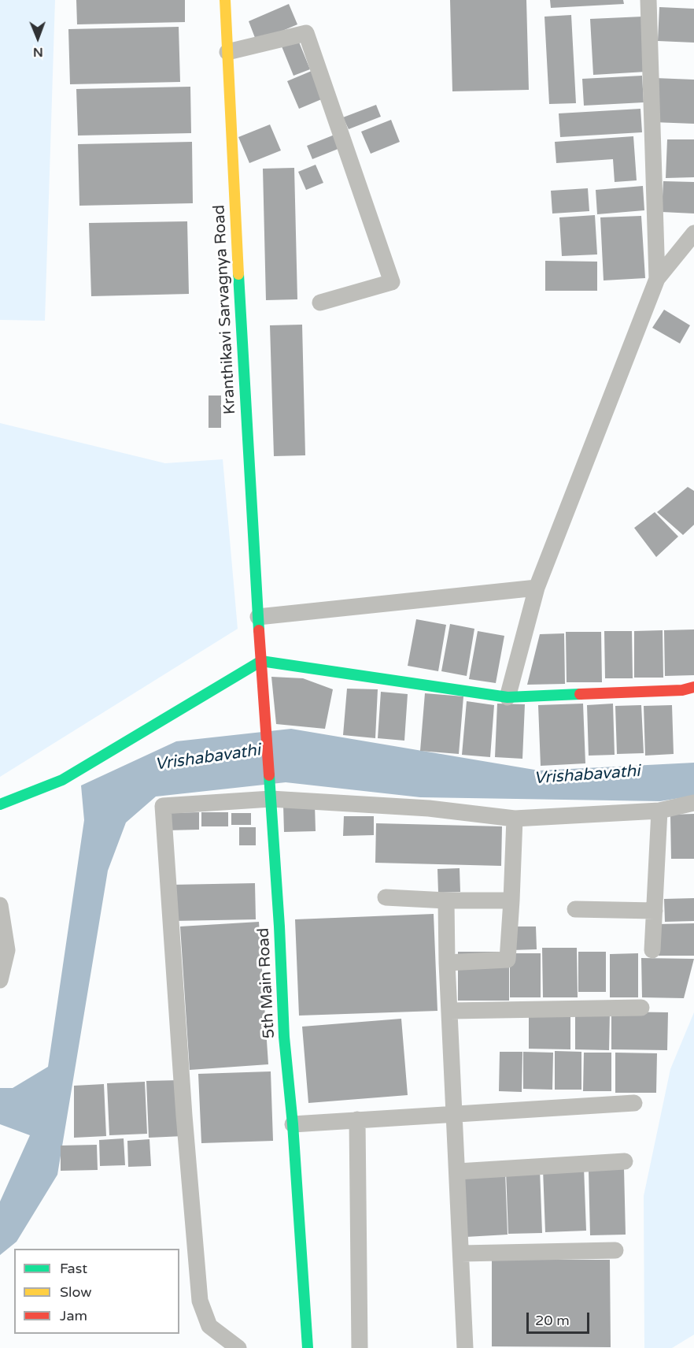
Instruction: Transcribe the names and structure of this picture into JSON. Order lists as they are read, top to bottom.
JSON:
{
  "streets": {
    "street": ["Kranthikavi Sarvagnya Road", "5th Main Road"]
  },
  "crossings": [
    ["Kranthikavi Sarvagnya Road", "5th Main Road"]
  ],
  "water": ["Vrishabavathi"],
  "legend": ["Fast", "Slow", "Jam"],
  "scale_bar": "20 m",
  "north": "bottom"
}
